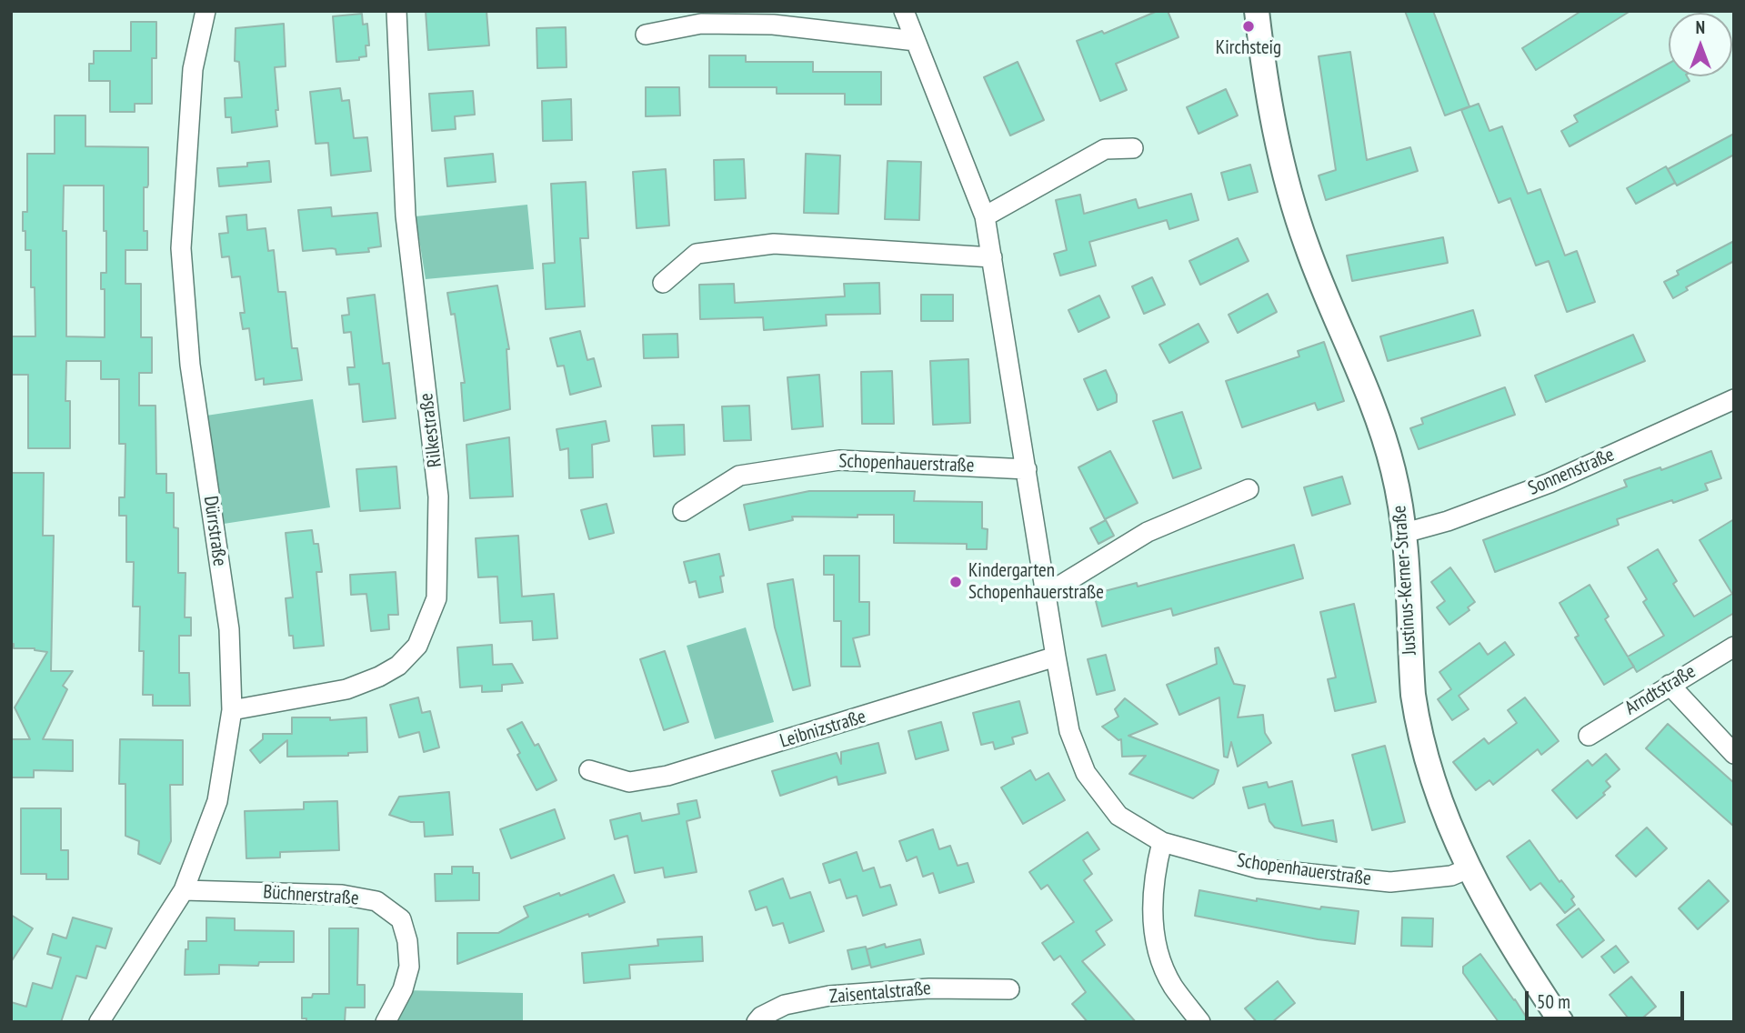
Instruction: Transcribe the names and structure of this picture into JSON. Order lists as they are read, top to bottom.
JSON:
{
  "streets": {
    "street": [
      "Rilkestraße",
      "Schopenhauerstraße",
      "Sonnenstraße",
      "Dürrstraße",
      "Justinus-Kerner-Straße",
      "Arndtstraße",
      "Leibnizstraße",
      "Büchnerstraße",
      "Zaisentalstraße"
    ]
  },
  "crossings": [
    ["Rilkestraße", "Dürrstraße"],
    ["Schopenhauerstraße", "Justinus-Kerner-Straße"],
    ["Schopenhauerstraße", "Leibnizstraße"],
    ["Sonnenstraße", "Justinus-Kerner-Straße"],
    ["Dürrstraße", "Büchnerstraße"]
  ],
  "places": ["Kirchsteig", "Kindergarten Schopenhauerstraße"],
  "scale_bar": "50 m",
  "north": "top"
}
